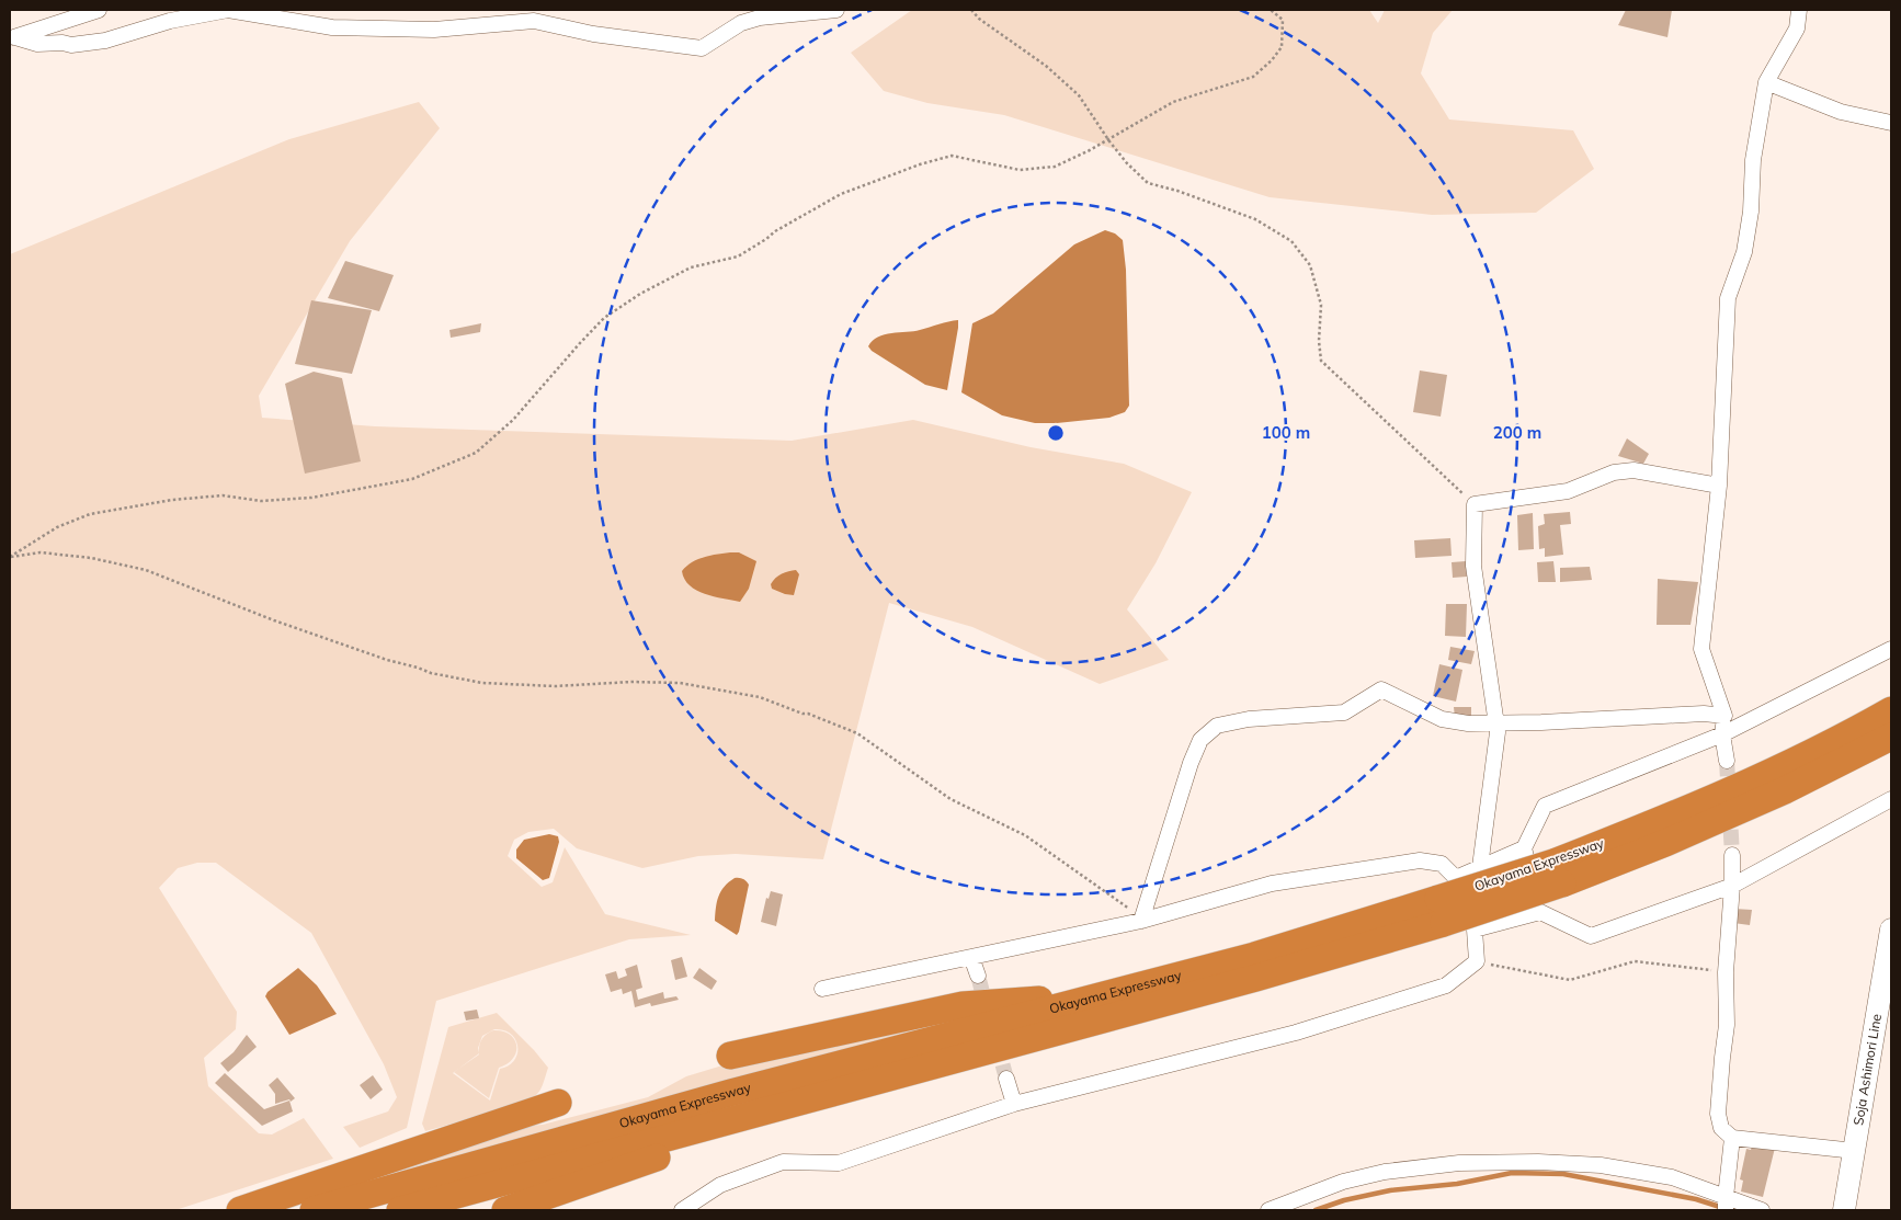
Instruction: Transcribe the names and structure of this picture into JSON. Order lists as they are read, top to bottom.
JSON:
{
  "streets": {
    "highway": ["Okayama Expressway"],
    "main road": ["Soja Ashimori Line"]
  },
  "rings": ["100 m", "200 m"]
}
